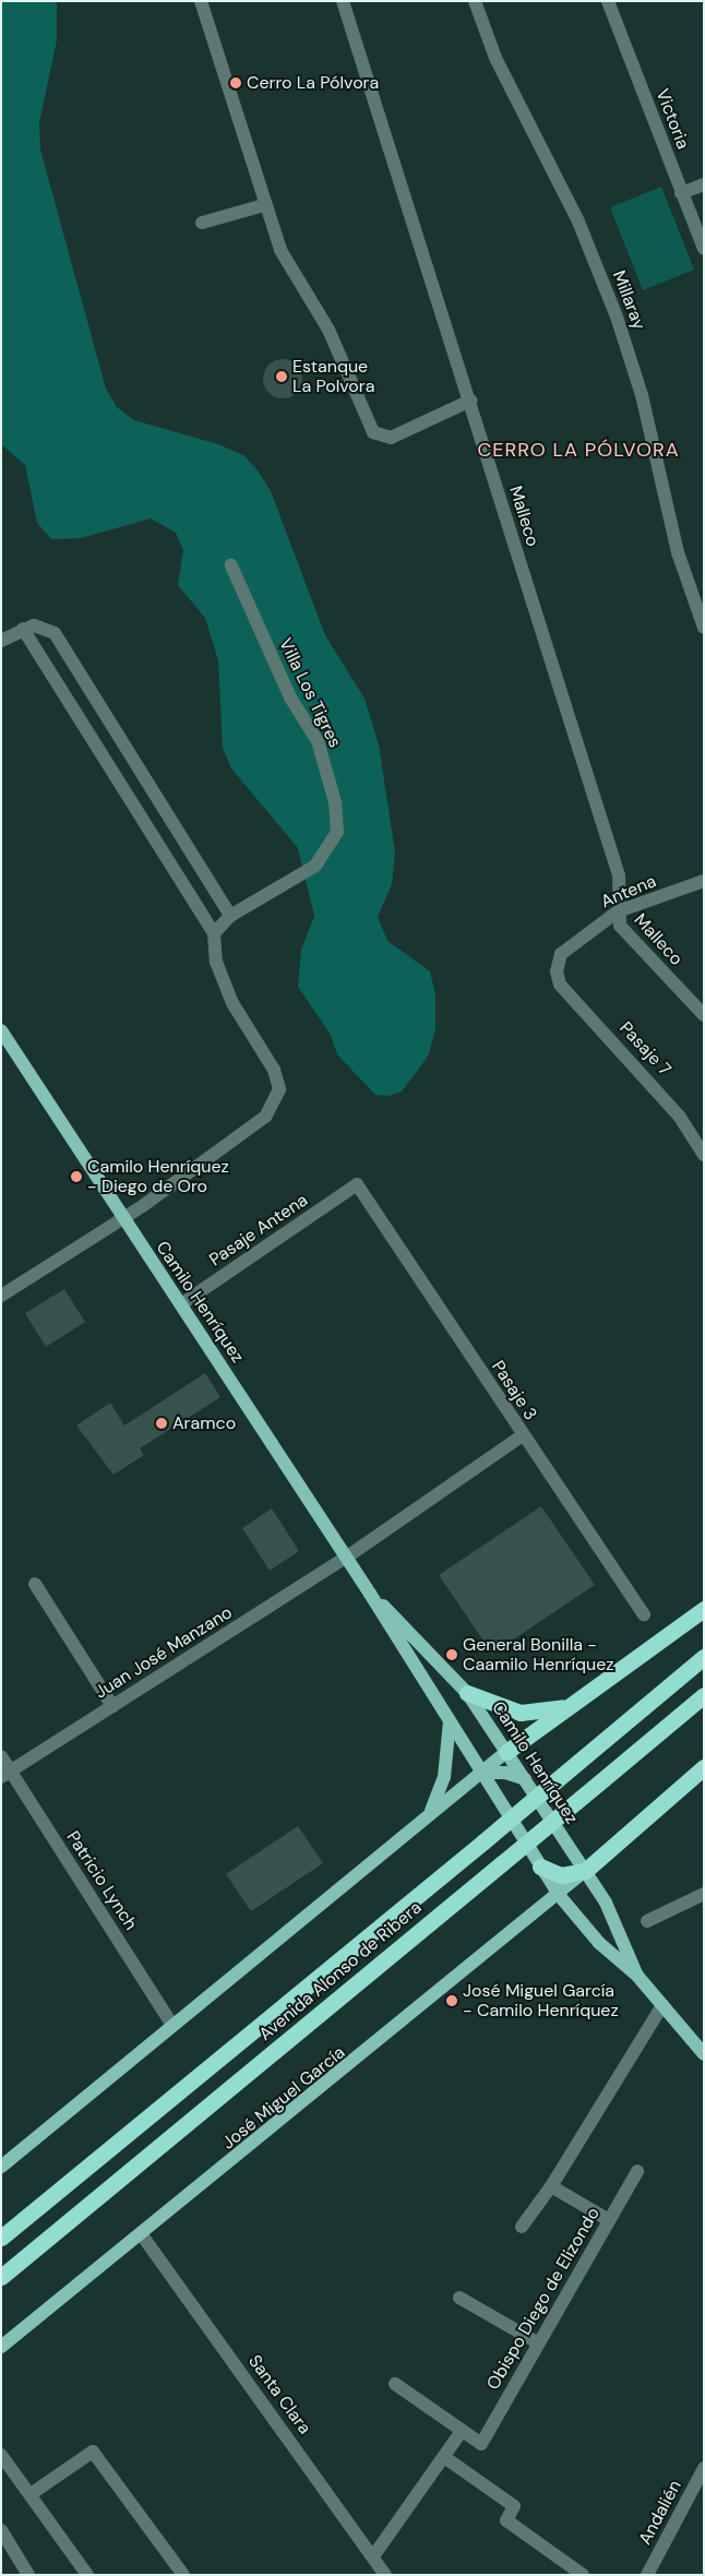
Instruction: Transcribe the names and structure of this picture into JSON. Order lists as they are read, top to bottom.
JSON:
{
  "streets": {
    "highway": ["Avenida Alonso de Ribera"],
    "main road": ["Camilo Henríquez", "José Miguel García"],
    "street": [
      "Victoria",
      "Millaray",
      "Malleco",
      "Villa Los Tigres",
      "Antena",
      "Pasaje 7",
      "Pasaje Antena",
      "Pasaje 3",
      "Juan José Manzano",
      "Patricio Lynch",
      "Obispo Diego de Elizondo",
      "Santa Clara",
      "Andalién"
    ]
  },
  "crossings": [
    ["Malleco", "Antena"],
    ["Antena", "Pasaje 7"],
    ["Pasaje Antena", "Camilo Henríquez"],
    ["Pasaje Antena", "Pasaje 3"],
    ["Camilo Henríquez", "Juan José Manzano"],
    ["Camilo Henríquez", "José Miguel García"],
    ["Pasaje 3", "Juan José Manzano"],
    ["Juan José Manzano", "Patricio Lynch"],
    ["José Miguel García", "Santa Clara"]
  ],
  "districts": ["CERRO LA PÓLVORA"],
  "places": [
    "Cerro La Pólvora",
    "Estanque La Polvora",
    "Camilo Henríquez - Diego de Oro",
    "Aramco",
    "General Bonilla - Caamilo Henríquez",
    "José Miguel García - Camilo Henríquez"
  ]
}
